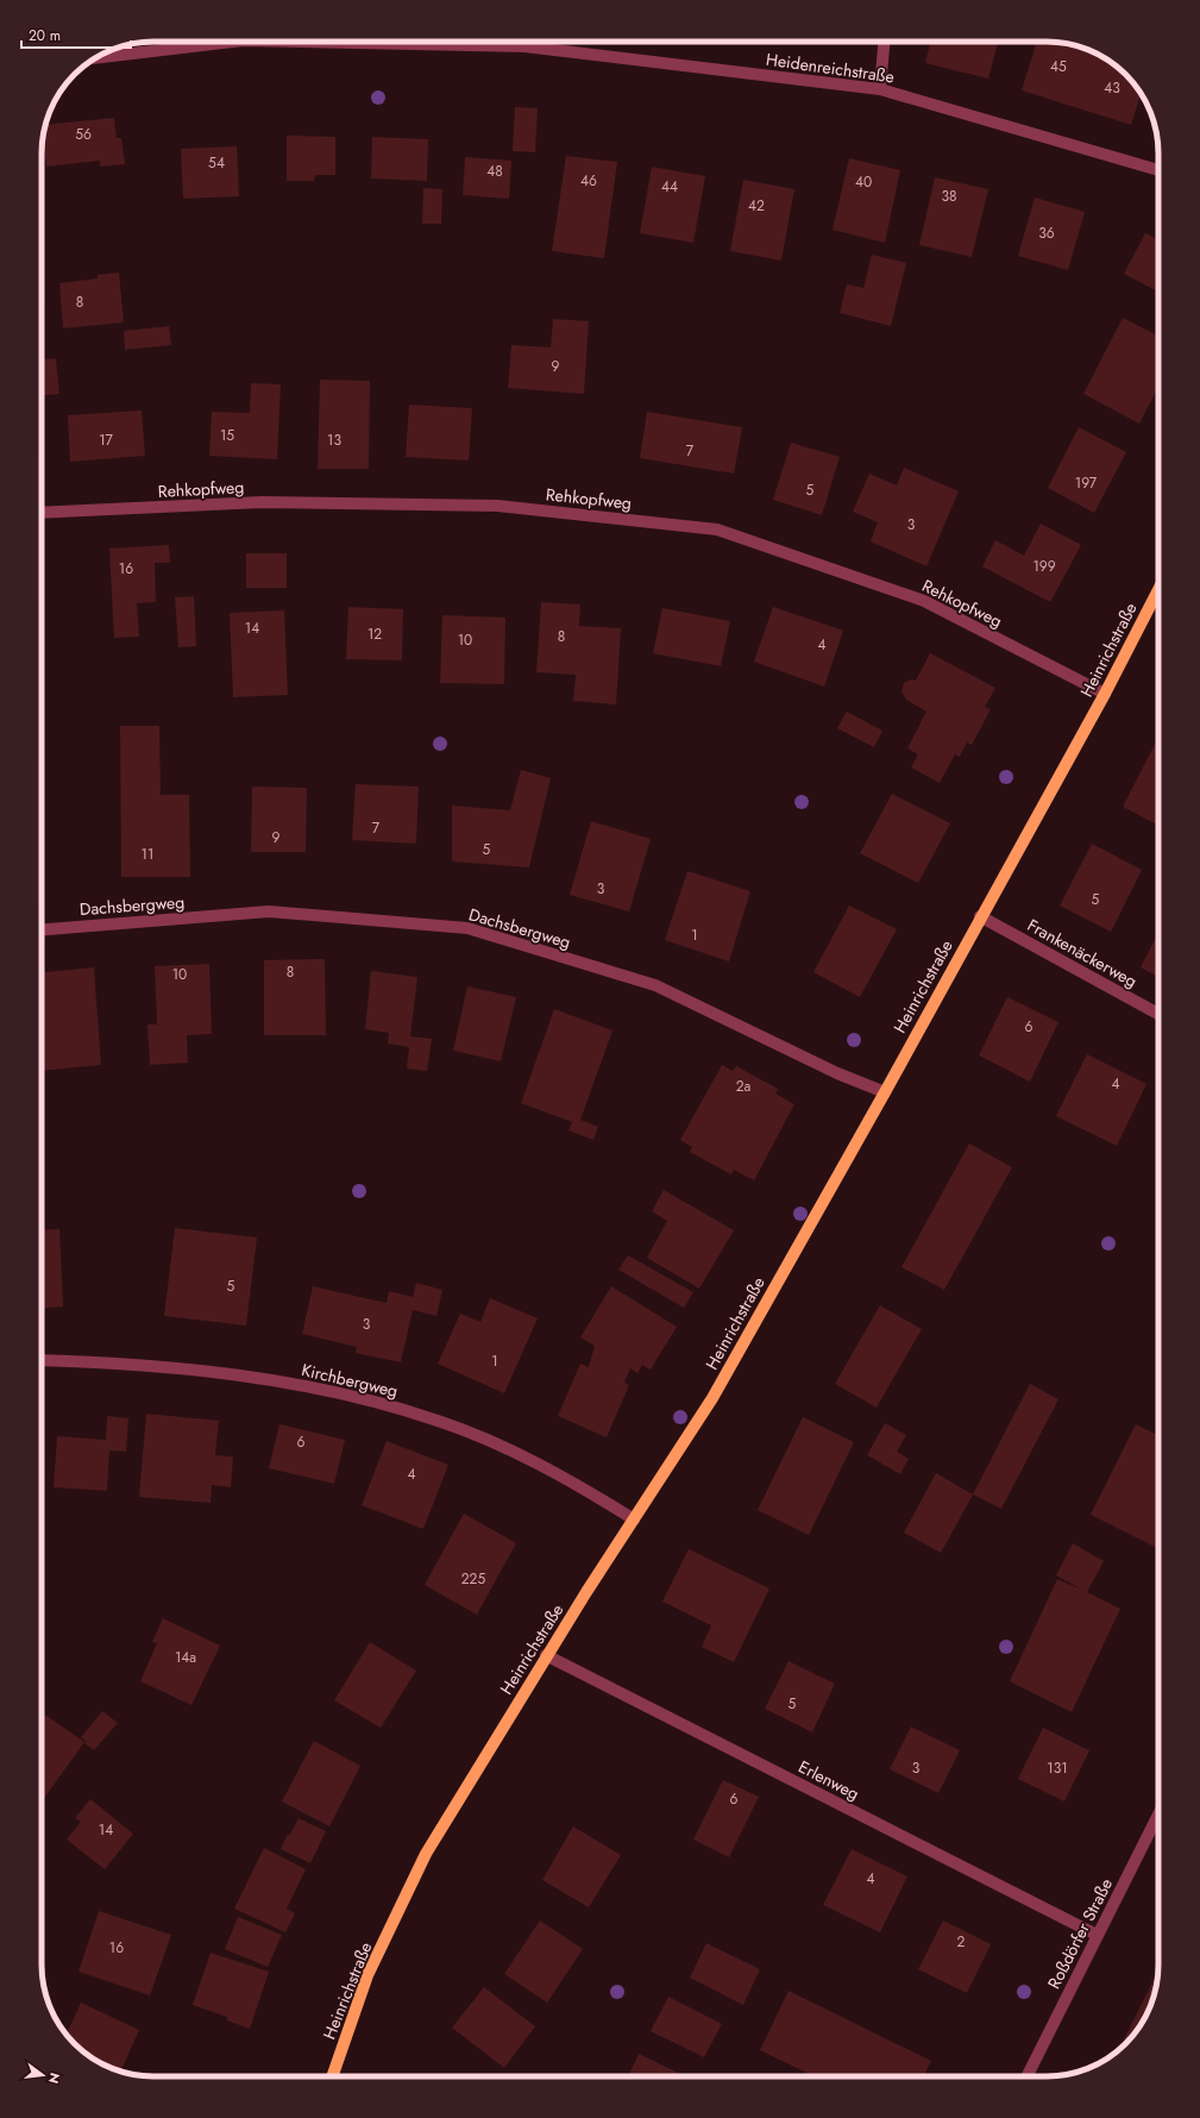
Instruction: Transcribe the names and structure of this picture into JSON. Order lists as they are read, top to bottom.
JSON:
{
  "streets": {
    "main road": ["Heinrichstraße"],
    "street": [
      "Heidenreichstraße",
      "Rehkopfweg",
      "Dachsbergweg",
      "Frankenäckerweg",
      "Kirchbergweg",
      "Erlenweg",
      "Roßdörfer Straße"
    ]
  },
  "crossings": [
    ["Rehkopfweg", "Heinrichstraße"],
    ["Heinrichstraße", "Dachsbergweg"],
    ["Heinrichstraße", "Frankenäckerweg"],
    ["Heinrichstraße", "Kirchbergweg"],
    ["Heinrichstraße", "Erlenweg"],
    ["Erlenweg", "Roßdörfer Straße"]
  ],
  "house_numbers": [
    "45",
    "43",
    "56",
    "54",
    "48",
    "46",
    "40",
    "44",
    "38",
    "42",
    "36",
    "8",
    "9",
    "15",
    "17",
    "13",
    "7",
    "197",
    "5",
    "3",
    "199",
    "16",
    "14",
    "12",
    "8",
    "10",
    "4",
    "7",
    "9",
    "5",
    "11",
    "3",
    "5",
    "1",
    "8",
    "10",
    "6",
    "4",
    "2a",
    "5",
    "3",
    "1",
    "6",
    "4",
    "225",
    "14a",
    "5",
    "3",
    "131",
    "6",
    "14",
    "4",
    "2",
    "16"
  ],
  "scale_bar": "20 m",
  "north": "right"
}
